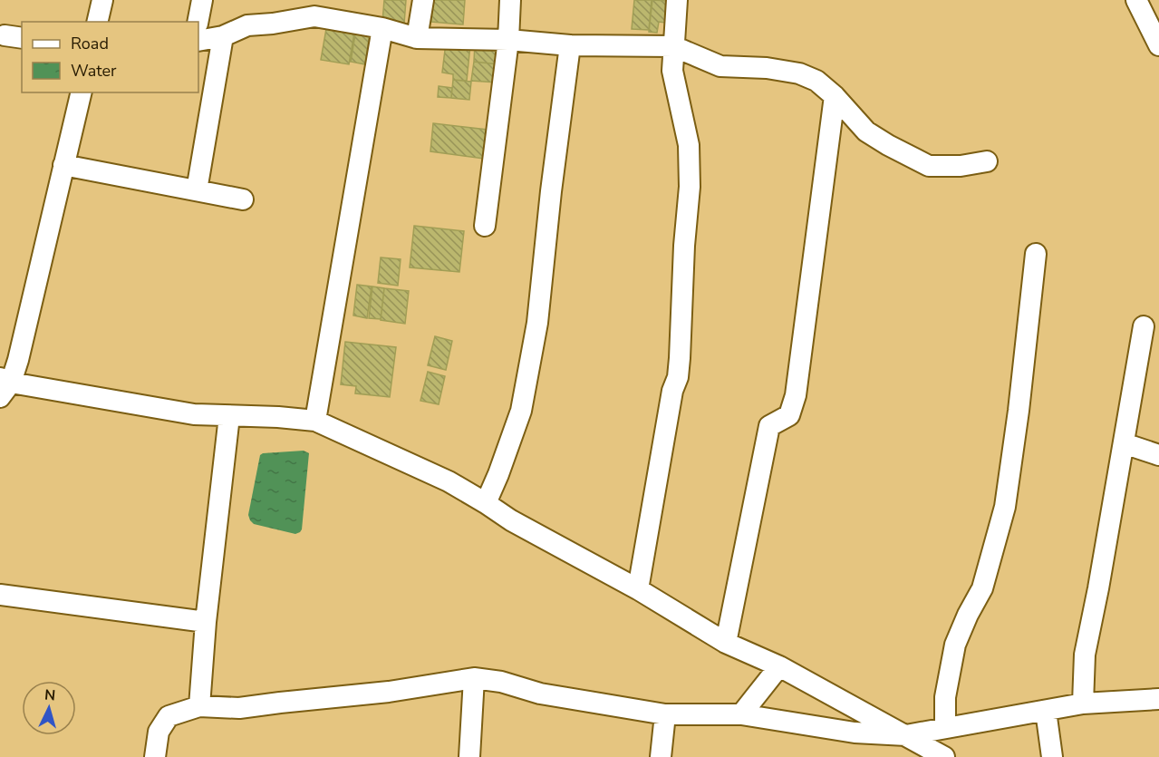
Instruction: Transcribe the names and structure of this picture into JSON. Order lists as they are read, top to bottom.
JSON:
{
  "legend": ["Road", "Water"],
  "north": "top"
}
